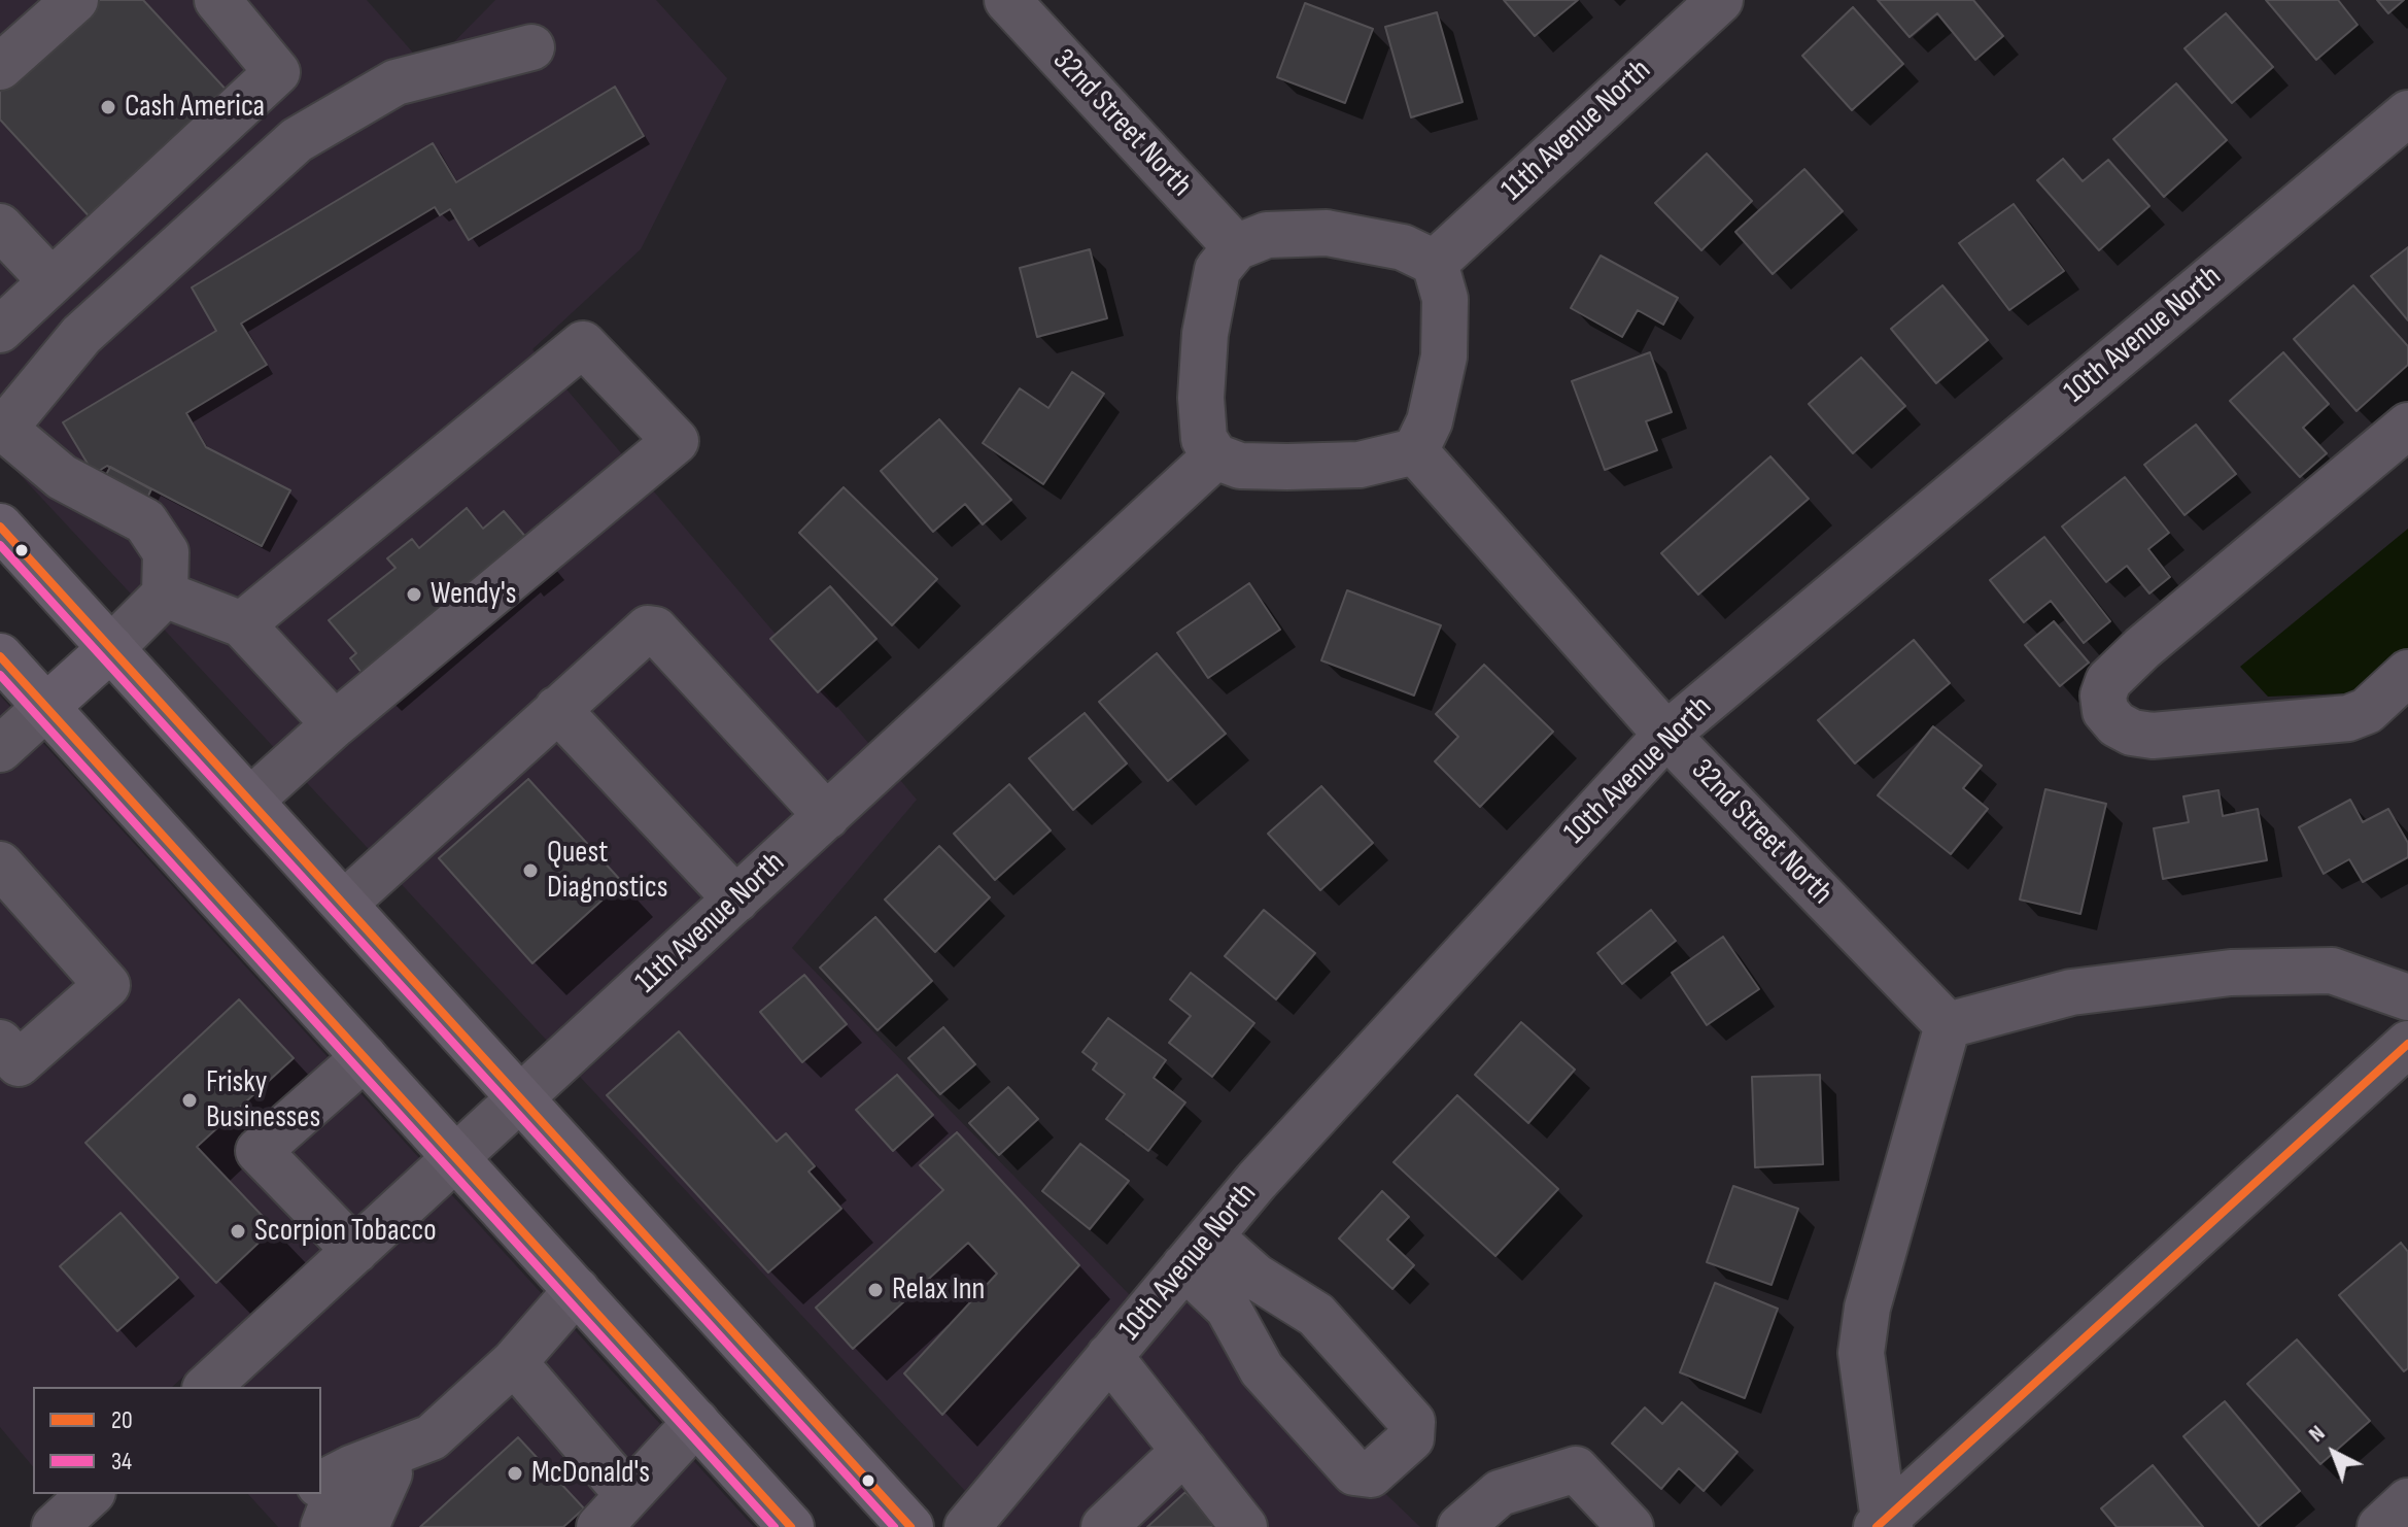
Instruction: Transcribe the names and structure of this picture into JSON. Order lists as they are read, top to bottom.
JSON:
{
  "streets": {
    "street": ["32nd Street North", "11th Avenue North", "10th Avenue North"]
  },
  "crossings": [
    ["32nd Street North", "11th Avenue North"],
    ["32nd Street North", "10th Avenue North"]
  ],
  "places": [
    "Cash America",
    "Wendy's",
    "Quest Diagnostics",
    "Frisky Businesses",
    "Scorpion Tobacco",
    "Relax Inn",
    "McDonald's"
  ],
  "lines": ["transit line 20", "transit line 34"],
  "legend": ["20", "34"],
  "north": "top left"
}
